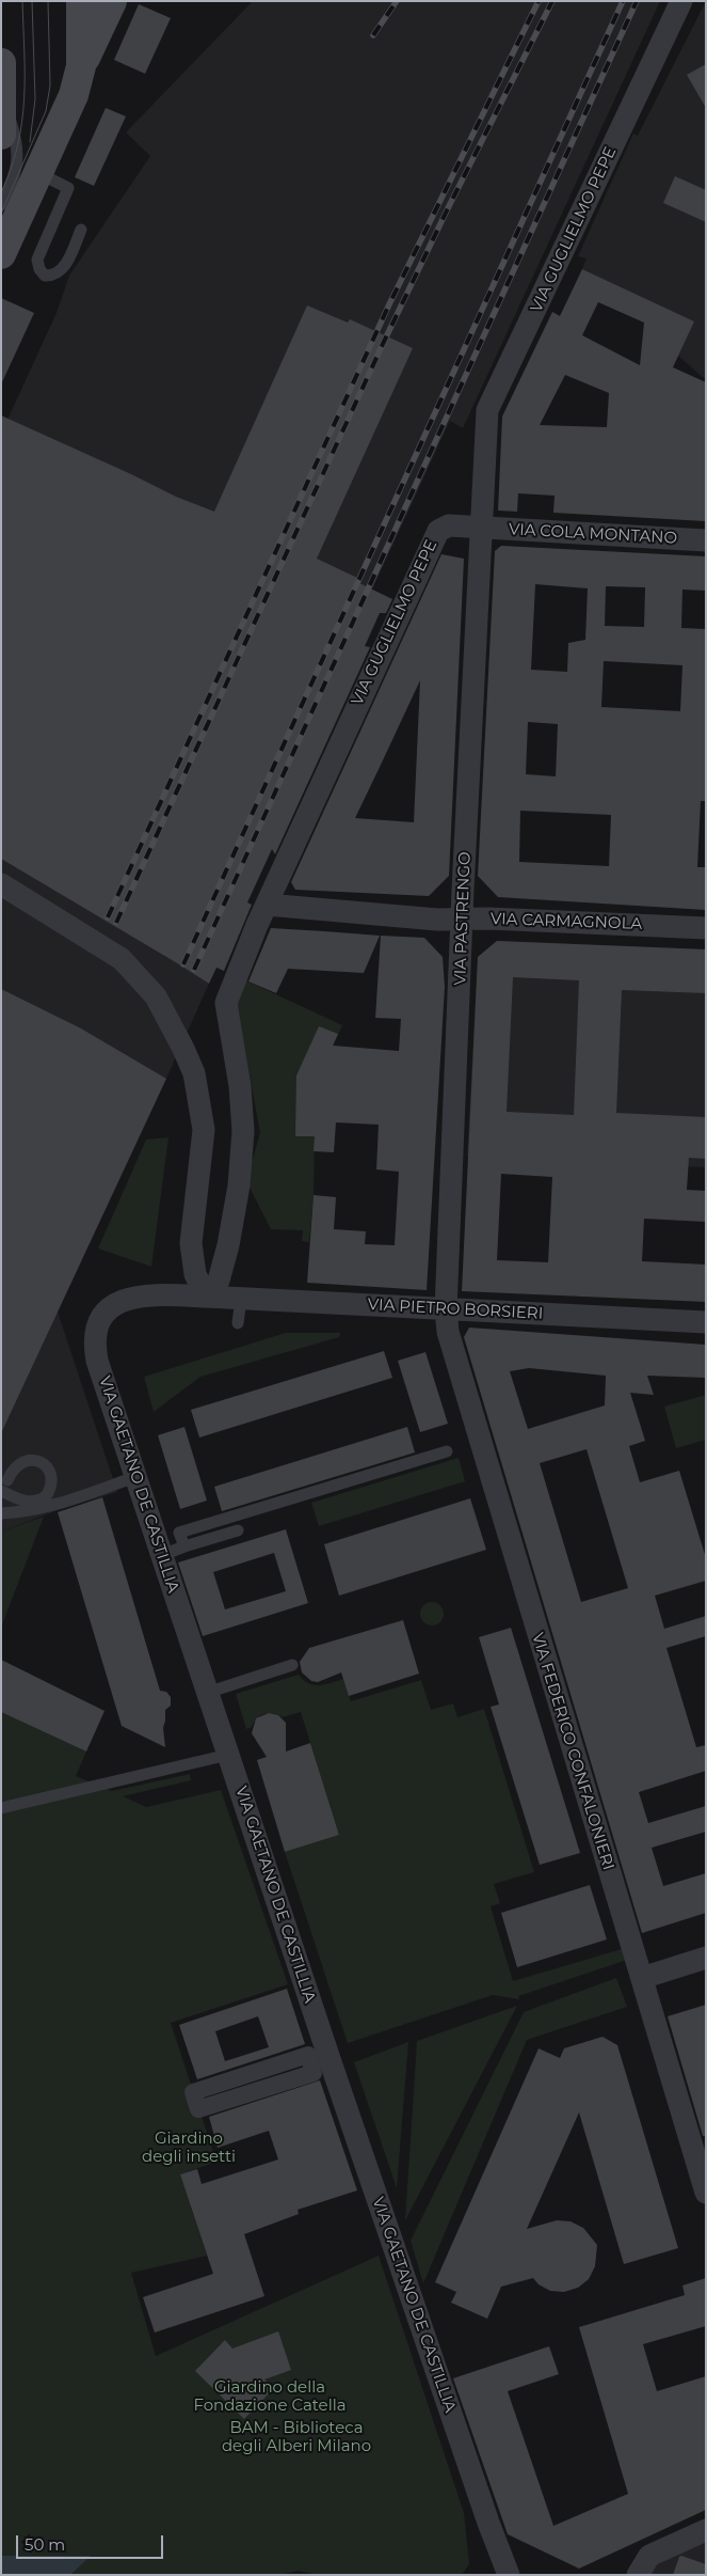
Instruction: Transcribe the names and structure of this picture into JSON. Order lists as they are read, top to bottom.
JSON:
{
  "streets": {
    "street": [
      "VIA GUGLIELMO PEPE",
      "VIA COLA MONTANO",
      "VIA PASTRENGO",
      "VIA CARMAGNOLA",
      "VIA PIETRO BORSIERI",
      "VIA GAETANO DE CASTILLIA",
      "VIA FEDERICO CONFALONIERI"
    ]
  },
  "crossings": [
    ["VIA GUGLIELMO PEPE", "VIA COLA MONTANO"],
    ["VIA GUGLIELMO PEPE", "VIA PASTRENGO"],
    ["VIA GUGLIELMO PEPE", "VIA CARMAGNOLA"],
    ["VIA GUGLIELMO PEPE", "VIA PIETRO BORSIERI"],
    ["VIA GUGLIELMO PEPE", "VIA GAETANO DE CASTILLIA"],
    ["VIA COLA MONTANO", "VIA PASTRENGO"],
    ["VIA PASTRENGO", "VIA CARMAGNOLA"],
    ["VIA PASTRENGO", "VIA PIETRO BORSIERI"],
    ["VIA PASTRENGO", "VIA FEDERICO CONFALONIERI"],
    ["VIA PIETRO BORSIERI", "VIA GAETANO DE CASTILLIA"],
    ["VIA PIETRO BORSIERI", "VIA FEDERICO CONFALONIERI"]
  ],
  "parks": ["Giardino degli insetti", "Giardino della Fondazione Catella", "BAM - Biblioteca degli Alberi Milano"],
  "scale_bar": "50 m"
}
